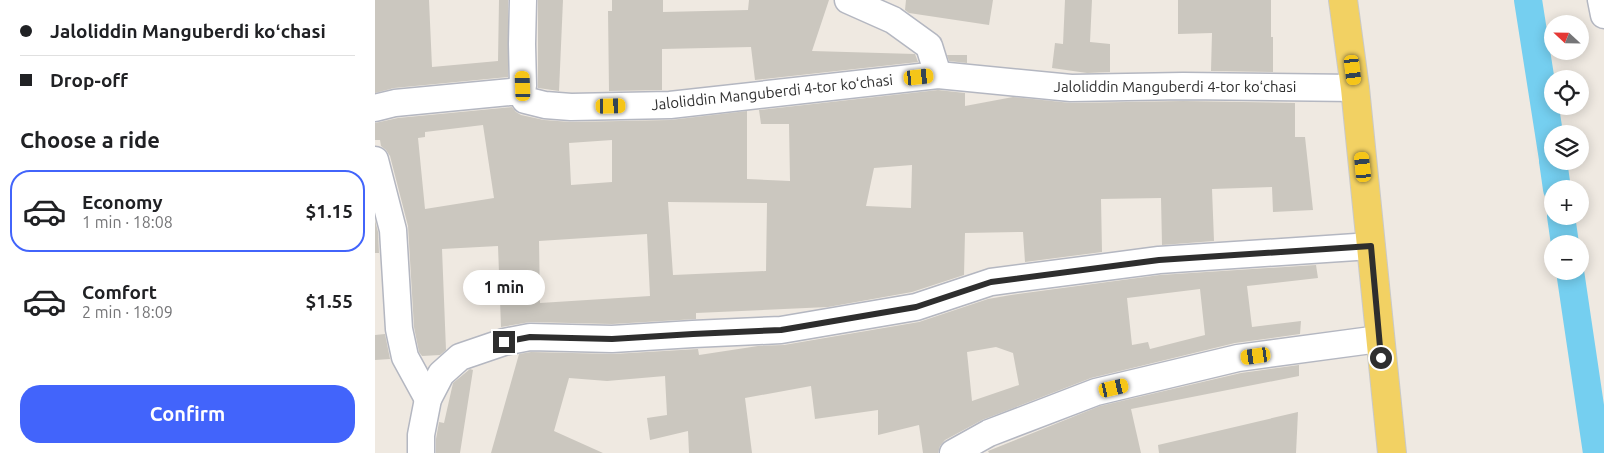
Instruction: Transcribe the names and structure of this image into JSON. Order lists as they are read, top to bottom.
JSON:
{
  "streets": {
    "street": ["Jaloliddin Manguberdi 4-tor koʻchasi"]
  },
  "north": "left",
  "page": {
    "banner": ["Jaloliddin Manguberdi koʻchasi", "Drop-off"],
    "map_buttons": ["+", "−"],
    "heading": "Choose a ride",
    "list": [
      {
        "name": "Economy",
        "note": "1 min · 18:08",
        "value": "$1.15"
      },
      {
        "name": "Comfort",
        "note": "2 min · 18:09",
        "value": "$1.55"
      }
    ],
    "bubble": "1 min",
    "buttons": "Confirm"
  }
}
